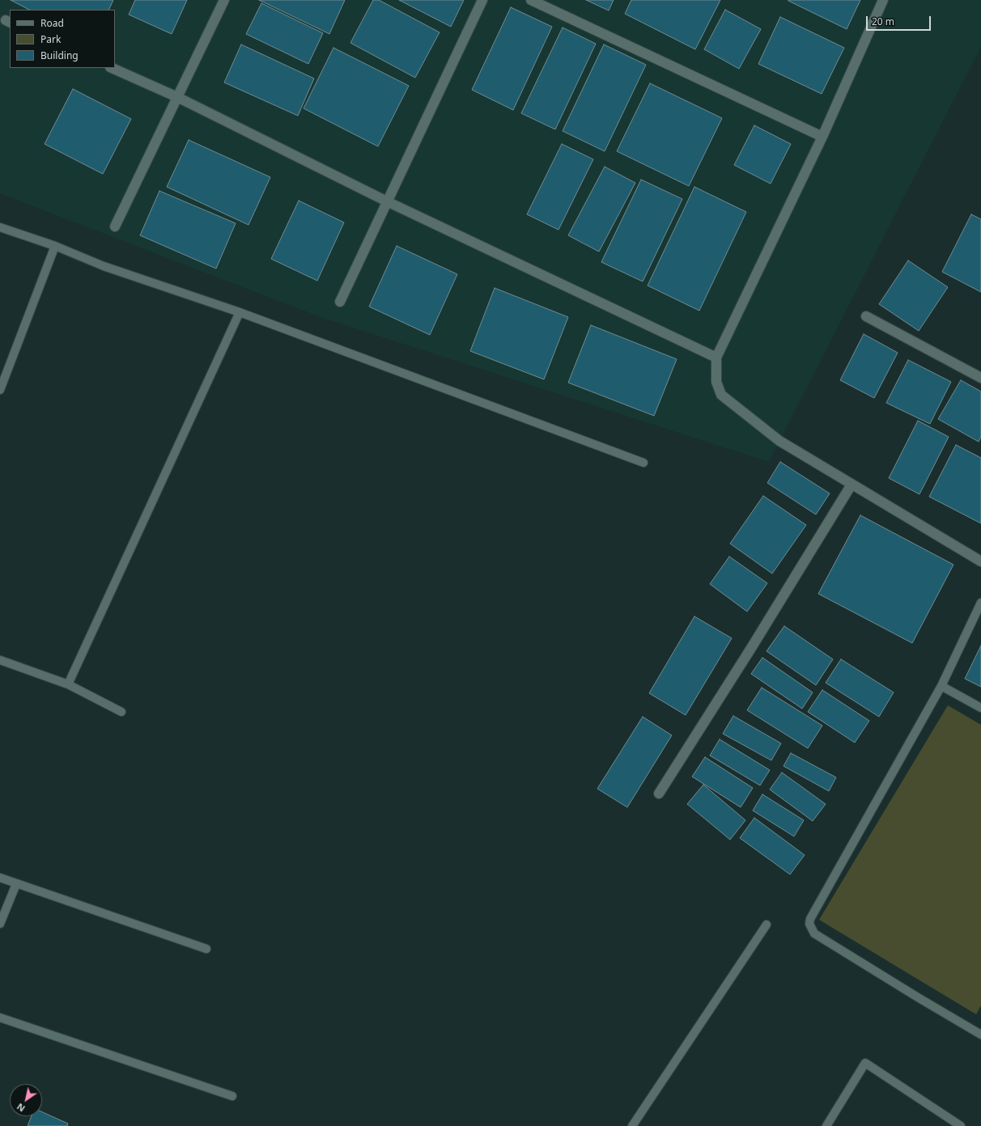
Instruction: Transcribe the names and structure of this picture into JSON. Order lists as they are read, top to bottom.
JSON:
{
  "legend": ["Road", "Park", "Building"],
  "scale_bar": "20 m",
  "north": "bottom left"
}
